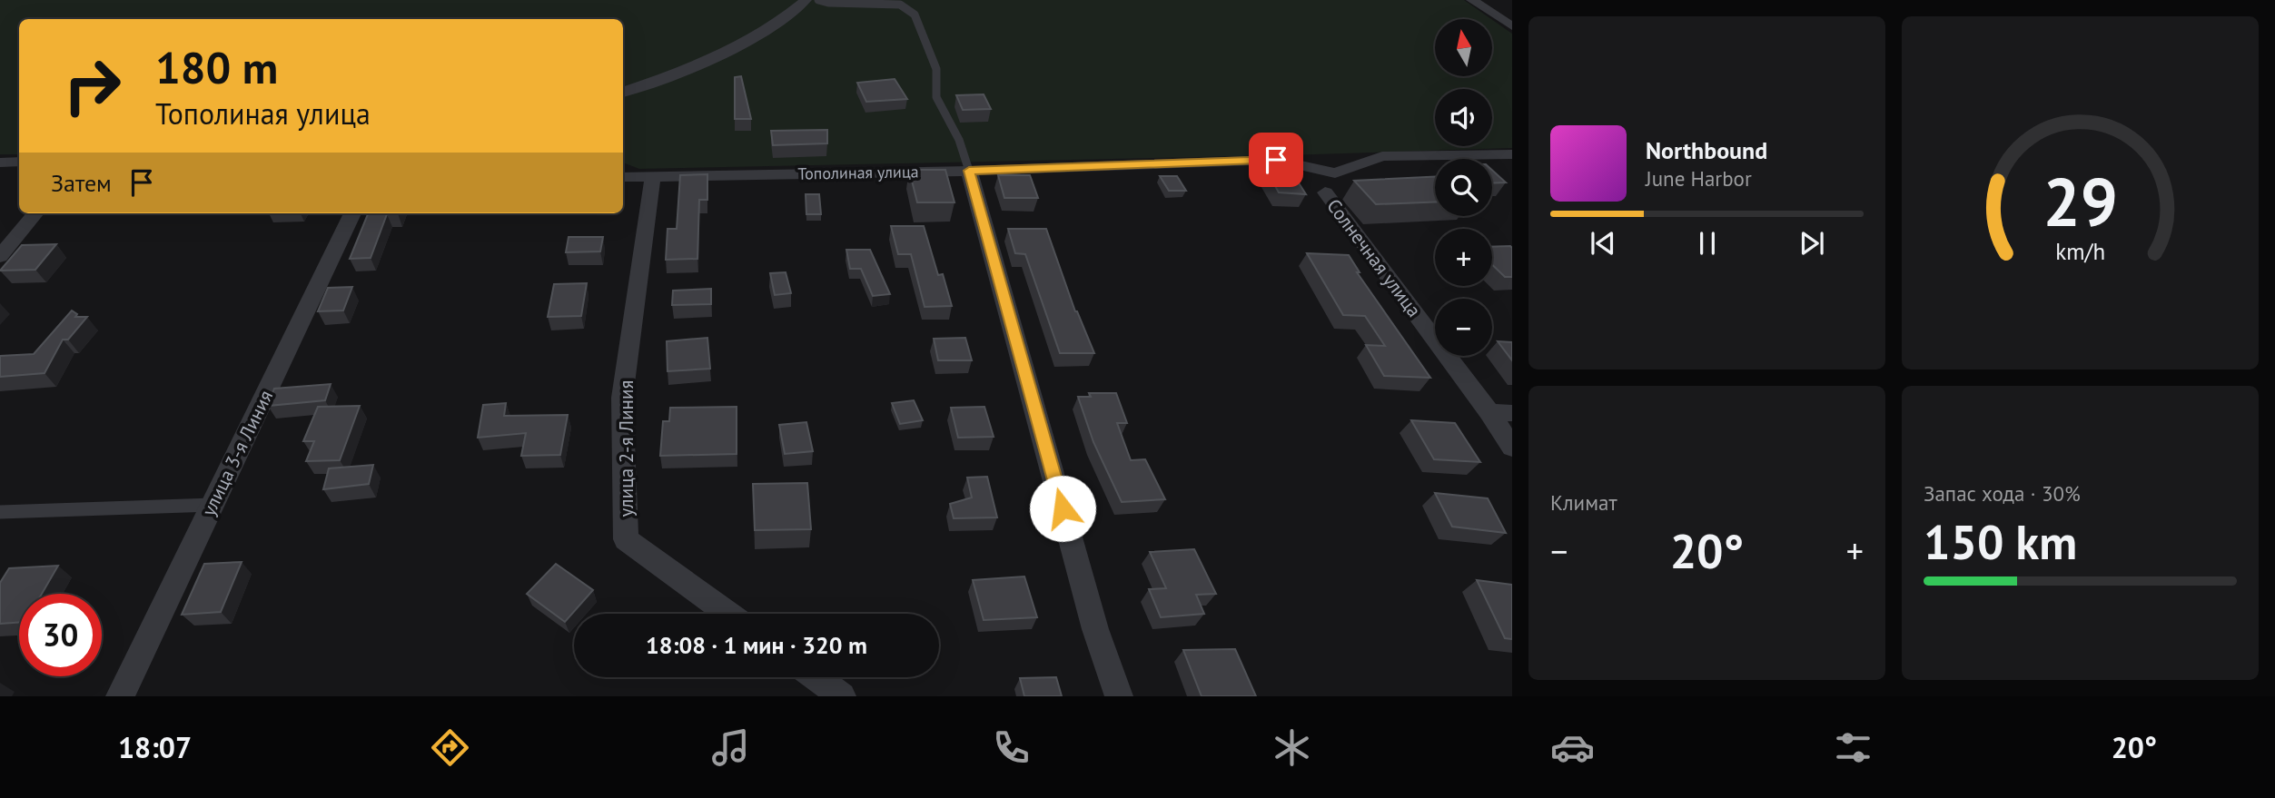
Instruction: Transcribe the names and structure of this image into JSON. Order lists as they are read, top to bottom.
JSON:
{
  "streets": {
    "street": [
      "Тополиная улица",
      "Солнечная улица",
      "улица 2-я Линия",
      "улица 3-я Линия"
    ]
  },
  "crossings": [
    ["Тополиная улица", "улица 2-я Линия"]
  ],
  "north": "top",
  "page": {
    "map_buttons": ["+", "−"],
    "turn": ["180 m", "Тополиная улица"],
    "song": ["Northbound", "June Harbor"],
    "then": "Затем",
    "tile": [
      "Климат",
      ["Запас хода · 30%", "150 km"]
    ],
    "heat": ["−", "20°", "+"],
    "limit": "30",
    "trip": "18:08 · 1 мин · 320 m",
    "tabs": ["18:07", "20°"],
    "gauge": ["29", "km/h"]
  }
}
